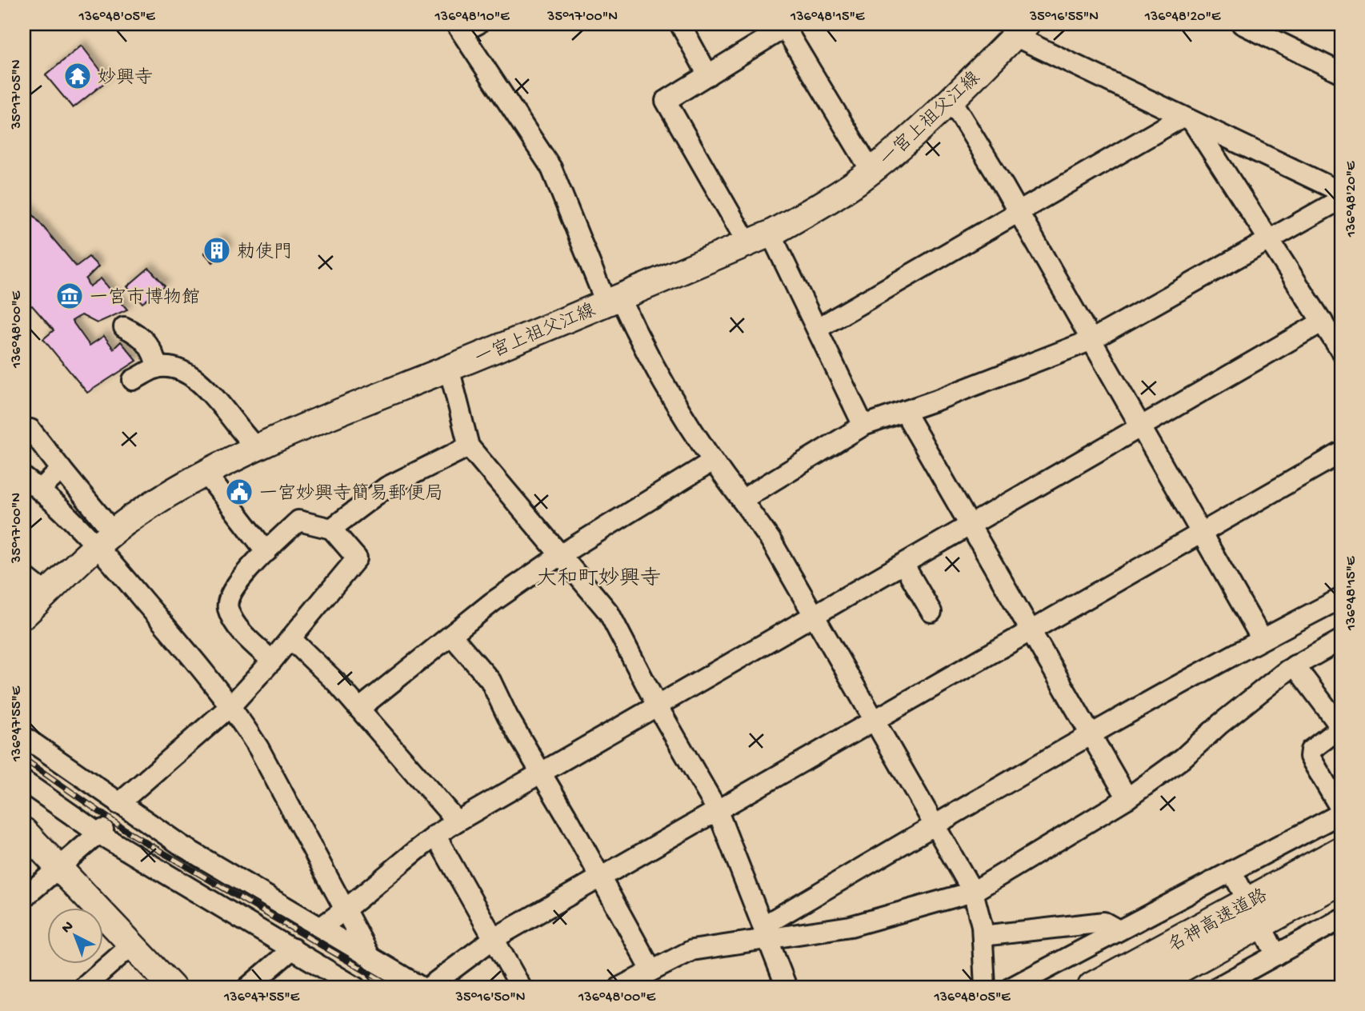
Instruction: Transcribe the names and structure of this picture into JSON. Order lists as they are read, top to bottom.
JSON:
{
  "streets": {
    "highway": ["名神高速道路"],
    "main road": ["一宮上祖父江線"]
  },
  "districts": ["大和町妙興寺"],
  "places": {
    "temple": ["妙興寺"],
    "building": ["勅使門"],
    "museum": ["一宮市博物館"],
    "public building": ["一宮妙興寺簡易郵便局"]
  },
  "north": "top left",
  "coordinates": [
    "136°48'05\"E",
    "136°48'10\"E",
    "35°17'00\"N",
    "136°48'15\"E",
    "35°16'55\"N",
    "136°48'20\"E",
    "35°17'05\"N",
    "136°48'00\"E",
    "136°47'55\"E",
    "35°16'50\"N"
  ]
}
